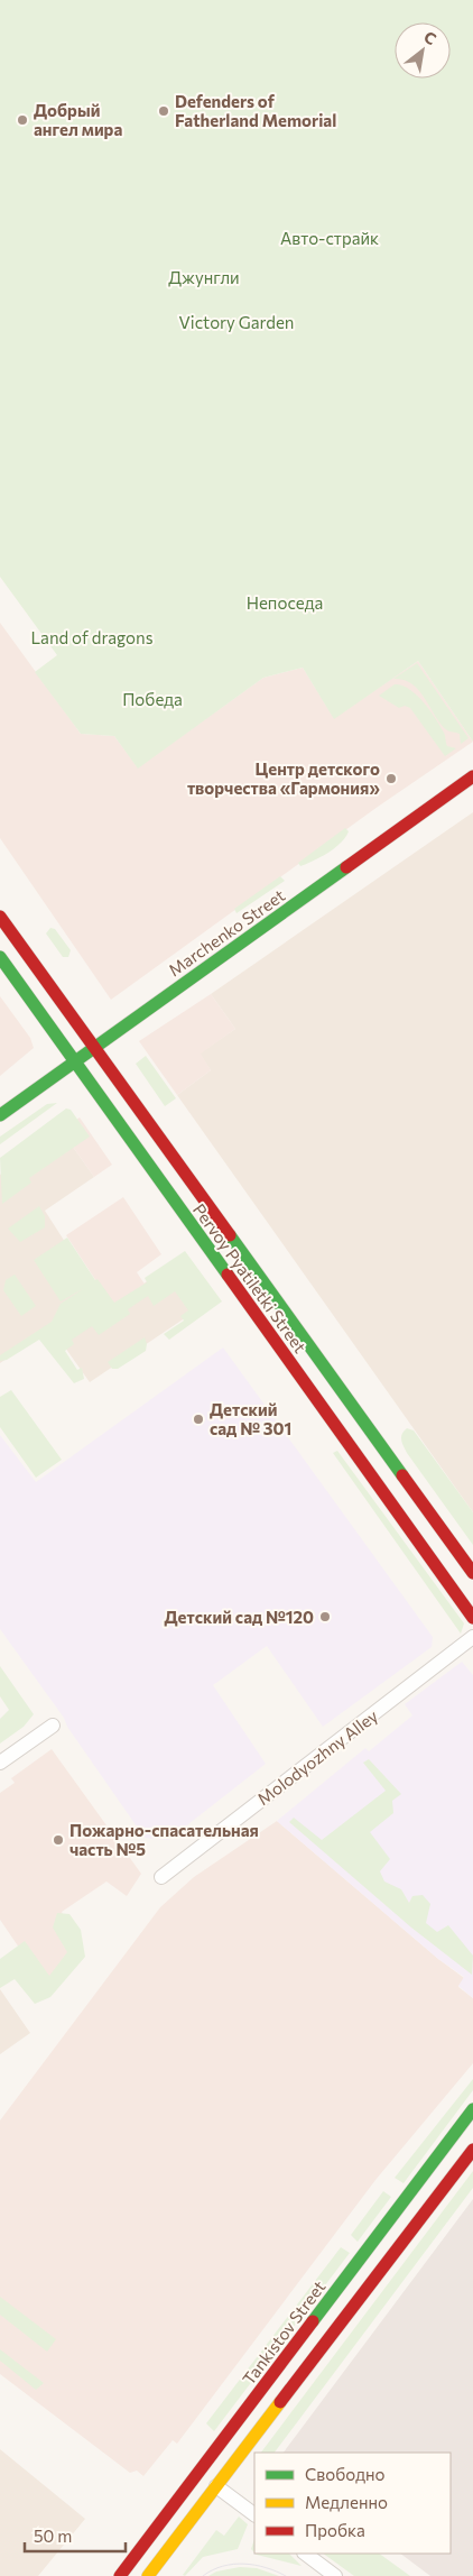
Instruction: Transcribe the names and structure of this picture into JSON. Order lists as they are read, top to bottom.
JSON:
{
  "streets": {
    "main road": ["Marchenko Street", "Pervoy Pyatiletki Street", "Tankistov Street"],
    "street": ["Molodyozhny Alley"]
  },
  "crossings": [
    ["Marchenko Street", "Pervoy Pyatiletki Street"]
  ],
  "parks": [
    "Авто-страйк",
    "Джунгли",
    "Victory Garden",
    "Непоседа",
    "Land of dragons",
    "Победа"
  ],
  "places": [
    "Defenders of Fatherland Memorial",
    "Добрый ангел мира",
    "Центр детского творчества «Гармония»",
    "Детский сад № 301",
    "Детский сад №120",
    "Пожарно-спасательная часть №5"
  ],
  "legend": ["Свободно", "Медленно", "Пробка"],
  "scale_bar": "50 m",
  "north": "top right"
}
